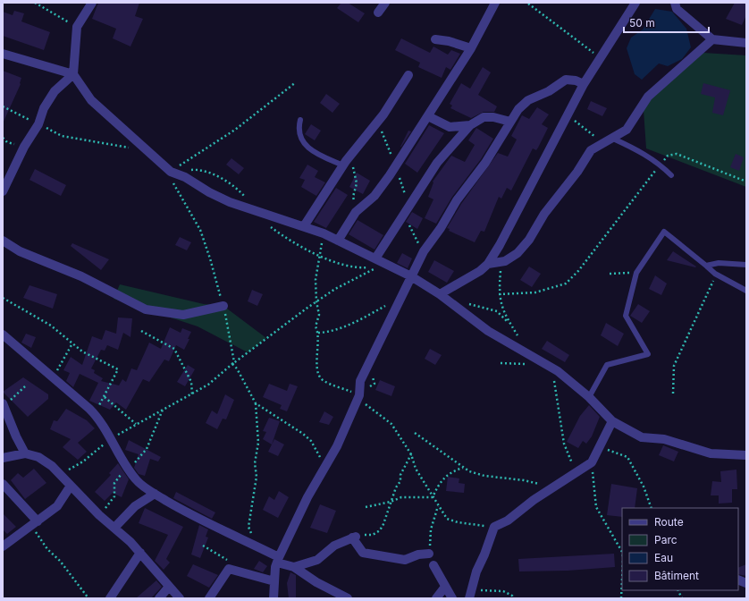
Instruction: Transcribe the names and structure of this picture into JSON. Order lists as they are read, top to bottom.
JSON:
{
  "legend": [
    "Route",
    "Parc",
    "Eau",
    "Bâtiment"
  ],
  "scale_bar": "50 m"
}
